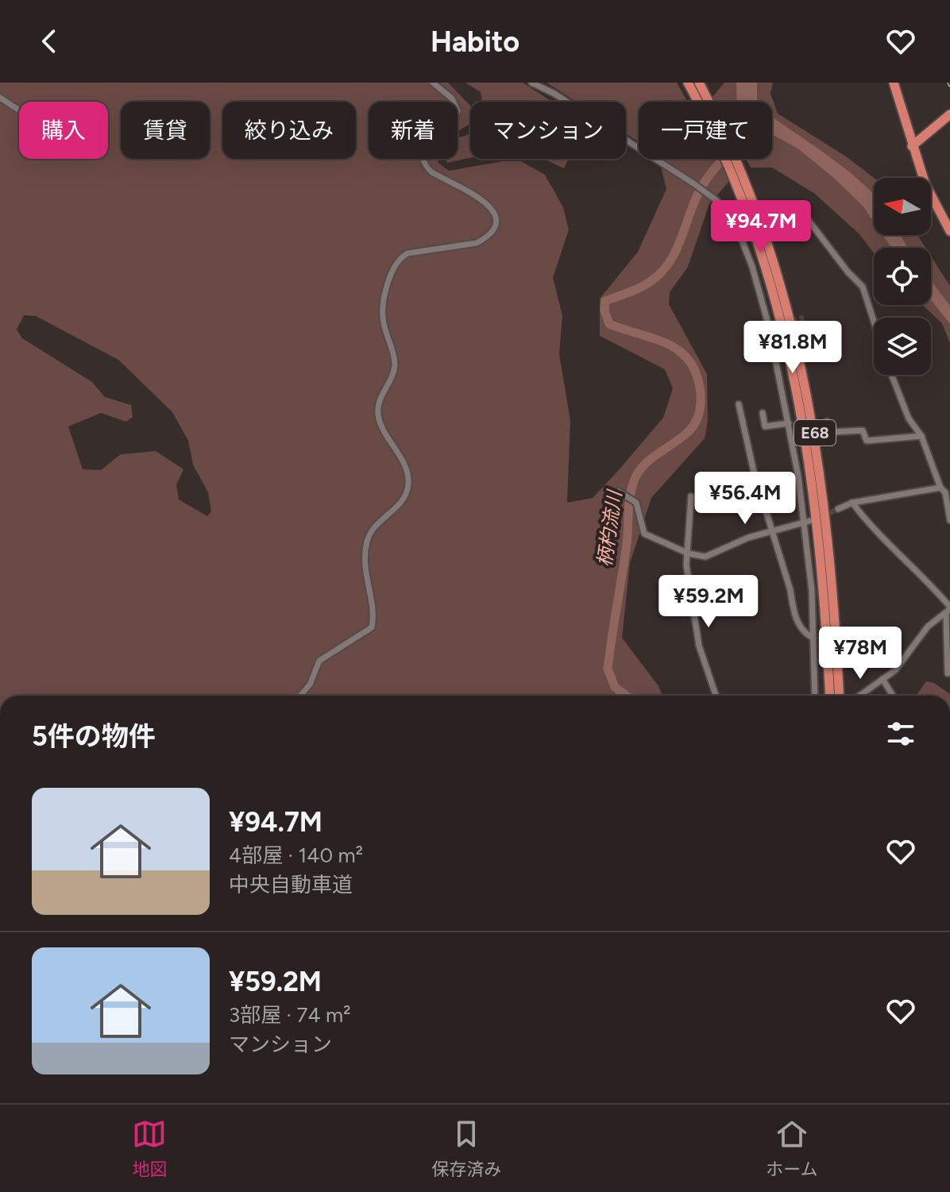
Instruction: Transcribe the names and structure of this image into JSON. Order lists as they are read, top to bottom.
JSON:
{
  "streets": {
    "highway": ["E68"]
  },
  "water": ["柄杓流川"],
  "north": "left",
  "page": {
    "header": "Habito",
    "chip": [
      "購入",
      "賃貸",
      "絞り込み",
      "新着",
      "マンション",
      "一戸建て"
    ],
    "price": [
      "¥94.7M",
      "¥81.8M",
      "¥56.4M",
      "¥59.2M",
      "¥78M"
    ],
    "heading": "5件の物件",
    "list": [
      {
        "name": "¥94.7M",
        "note": "4部屋 · 140 m² · 中央自動車道"
      },
      {
        "name": "¥59.2M",
        "note": "3部屋 · 74 m² · マンション"
      }
    ],
    "tabs": ["地図", "保存済み", "ホーム"]
  }
}
